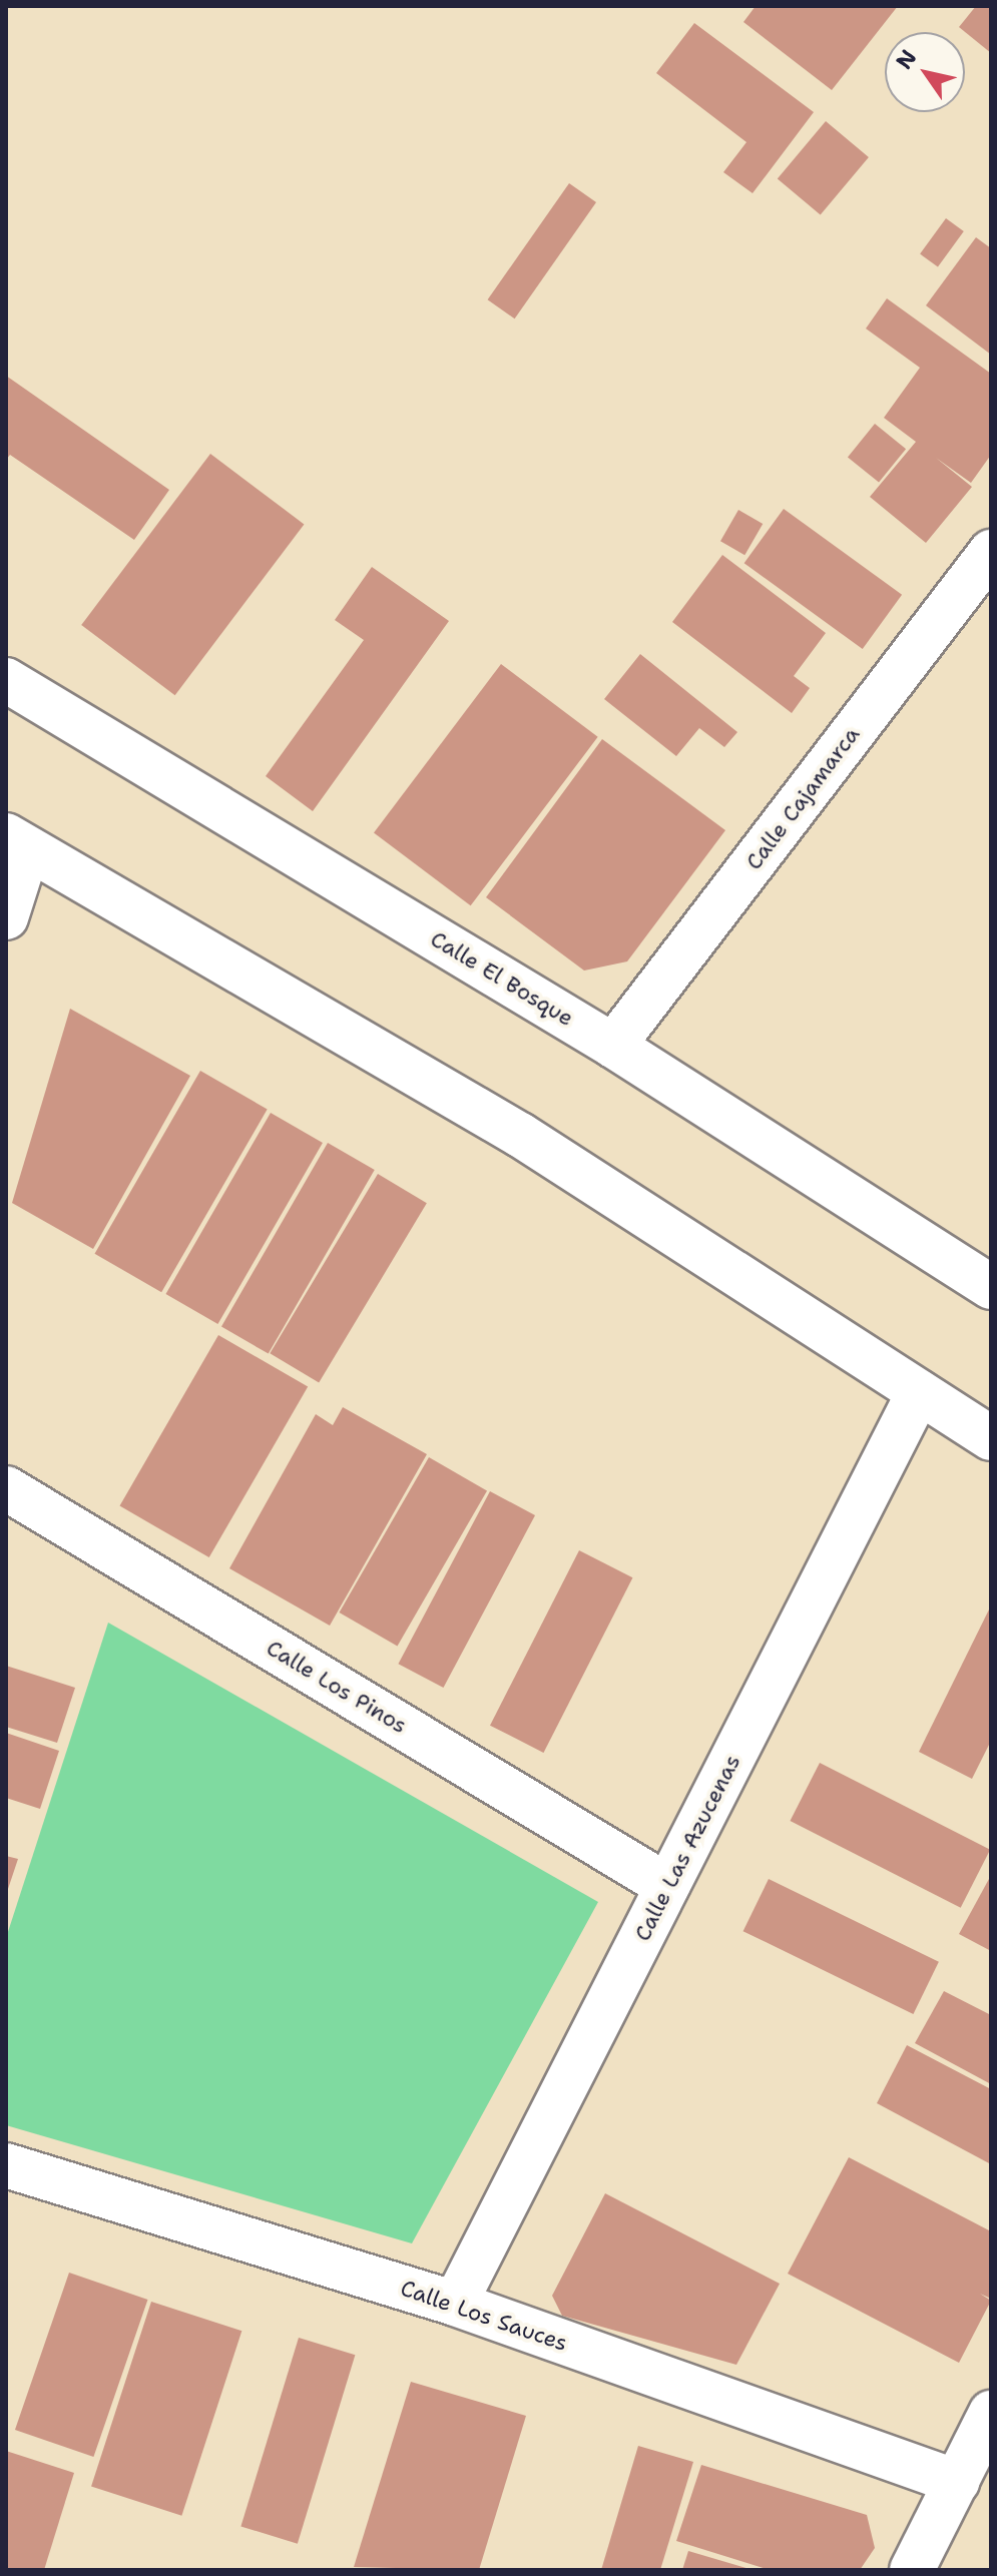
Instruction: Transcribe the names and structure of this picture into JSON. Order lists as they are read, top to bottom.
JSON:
{
  "streets": {
    "street": [
      "Calle Cajamarca",
      "Calle El Bosque",
      "Calle Los Pinos",
      "Calle Las Azucenas",
      "Calle Los Sauces"
    ]
  },
  "crossings": [
    ["Calle Cajamarca", "Calle El Bosque"],
    ["Calle Los Pinos", "Calle Las Azucenas"],
    ["Calle Las Azucenas", "Calle Los Sauces"]
  ],
  "north": "top left"
}
